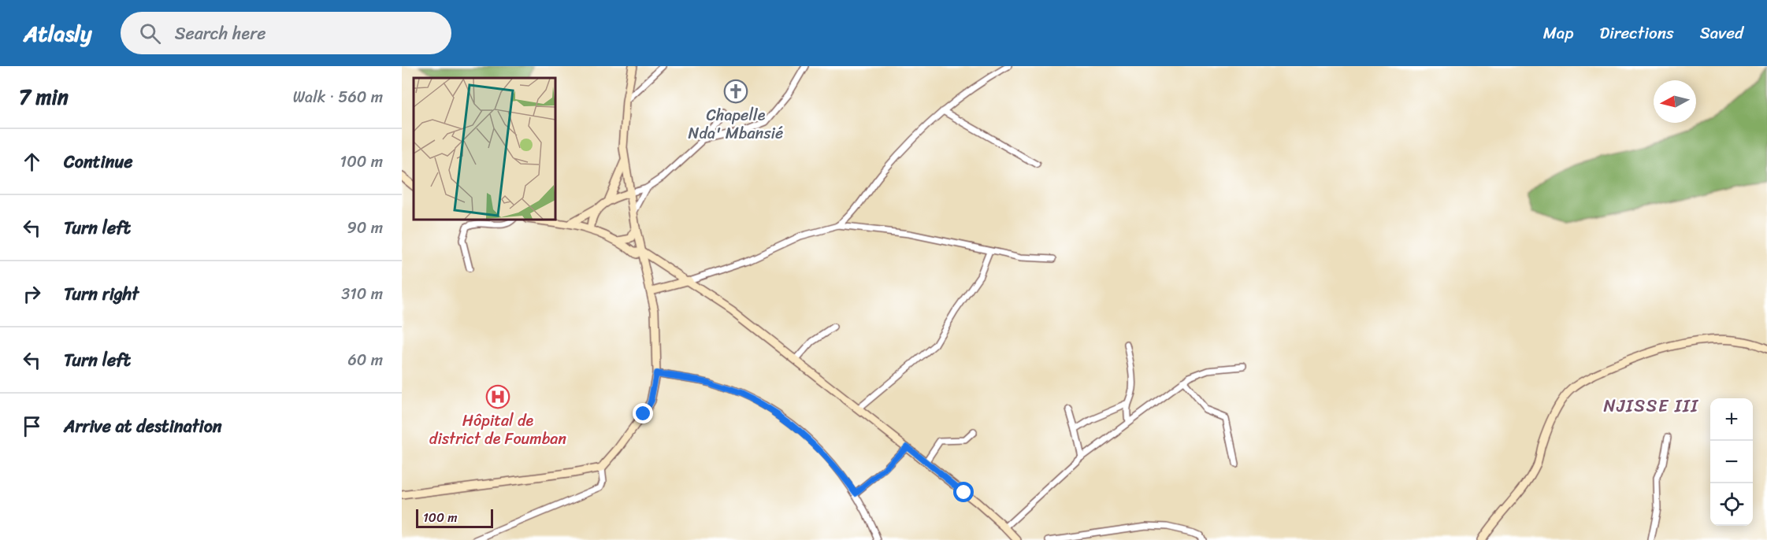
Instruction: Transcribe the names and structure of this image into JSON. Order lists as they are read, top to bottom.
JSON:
{
  "districts": ["NJISSE III"],
  "places": {
    "church": ["Chapelle Nda' Mbansié"],
    "hospital": ["Hôpital de district de Foumban"]
  },
  "scale_bar": "100 m",
  "north": "left",
  "page": {
    "header": "Atlasly",
    "search": "Search here",
    "nav": ["Map", "Directions", "Saved"],
    "heading": ["7 min", "Walk · 560 m"],
    "list": [
      ["Continue", "100 m"],
      ["Turn left", "90 m"],
      ["Turn right", "310 m"],
      ["Turn left", "60 m"],
      "Arrive at destination"
    ],
    "map_buttons": ["+", "−"],
    "scale": "100 m"
  }
}
